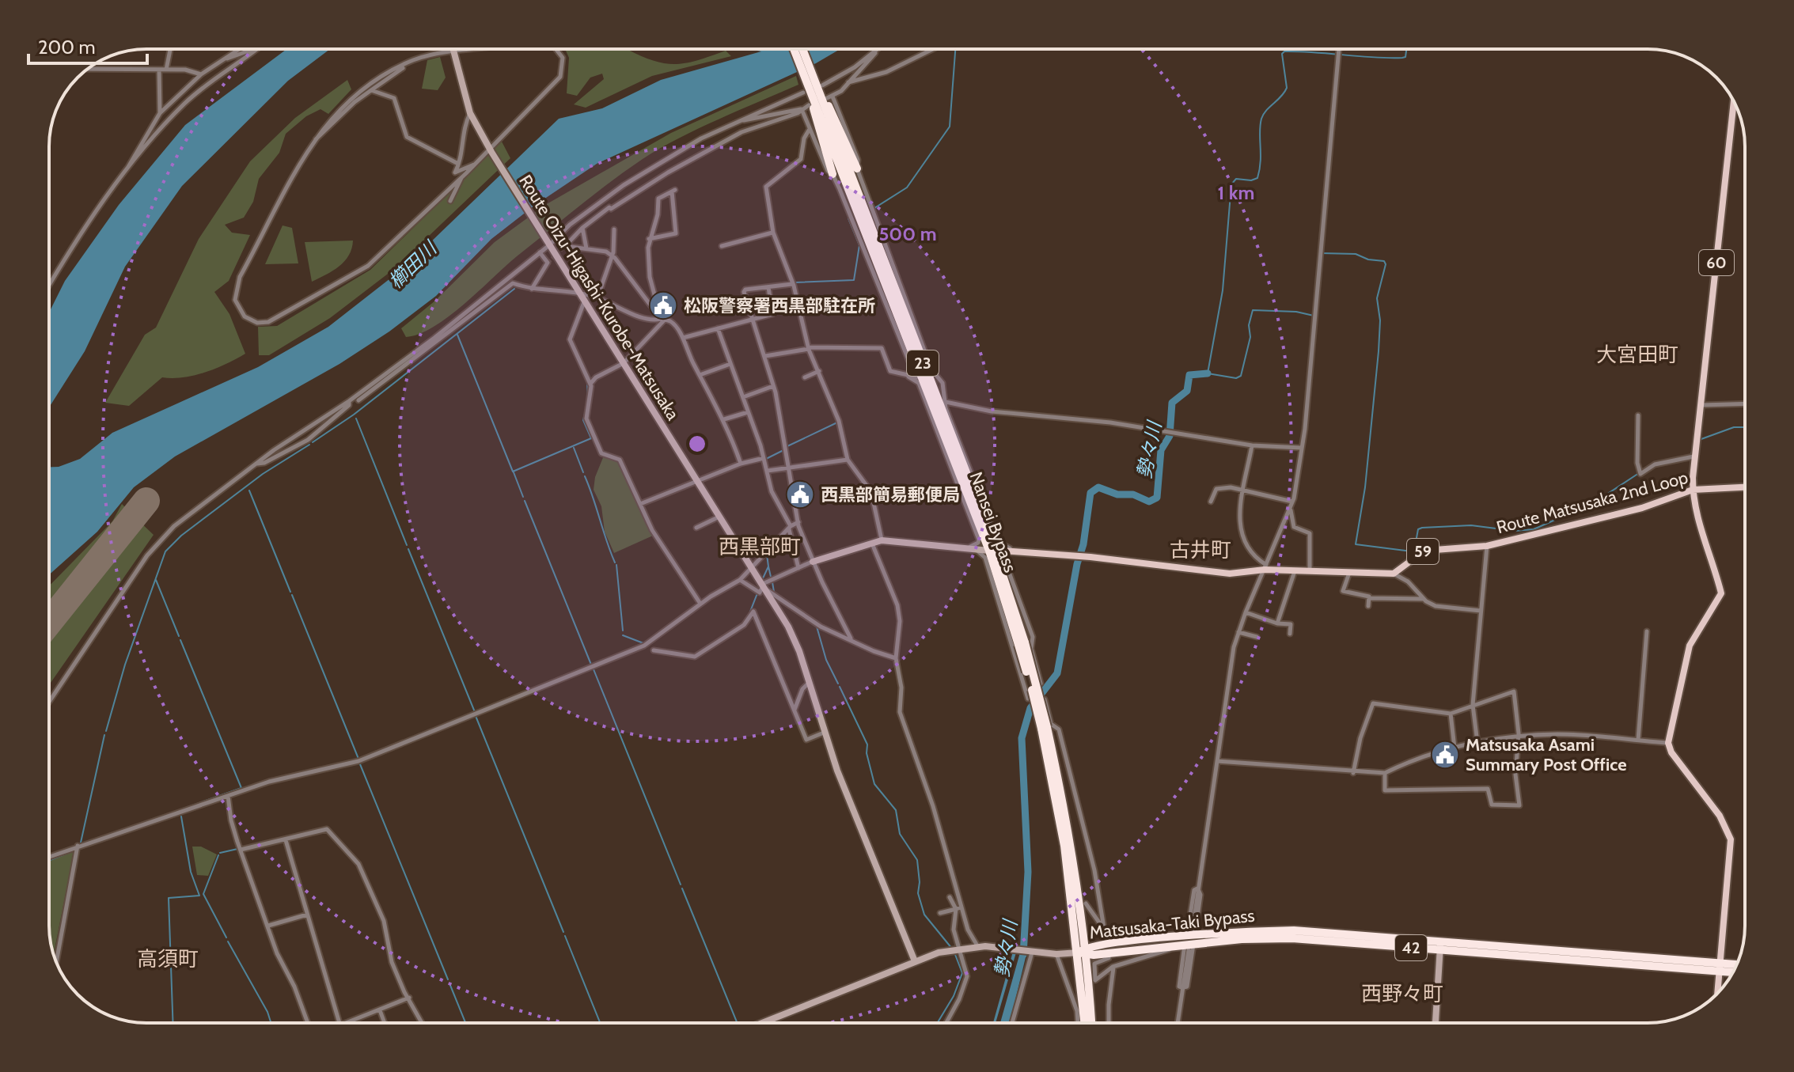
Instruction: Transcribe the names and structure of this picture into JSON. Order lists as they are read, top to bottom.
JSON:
{
  "streets": {
    "highway": [
      "23",
      "Nansei Bypass",
      "Matsusaka-Taki Bypass",
      "42"
    ],
    "main road": [
      "60",
      "Route Oizu-Higashi-Kurobe-Matsusaka",
      "Route Matsusaka 2nd Loop",
      "59"
    ]
  },
  "crossings": [
    ["60", "Route Matsusaka 2nd Loop"],
    ["Route Matsusaka 2nd Loop", "59"],
    ["Nansei Bypass", "59"],
    ["Nansei Bypass", "Matsusaka-Taki Bypass"]
  ],
  "districts": [
    "大宮田町",
    "西黒部町",
    "古井町",
    "高須町",
    "西野々町"
  ],
  "water": ["櫛田川", "勢々川"],
  "places": {
    "public building": ["松阪警察署西黒部駐在所", "西黒部簡易郵便局", "Matsusaka Asami Summary Post Office"]
  },
  "scale_bar": "200 m",
  "rings": ["1 km", "500 m"]
}
